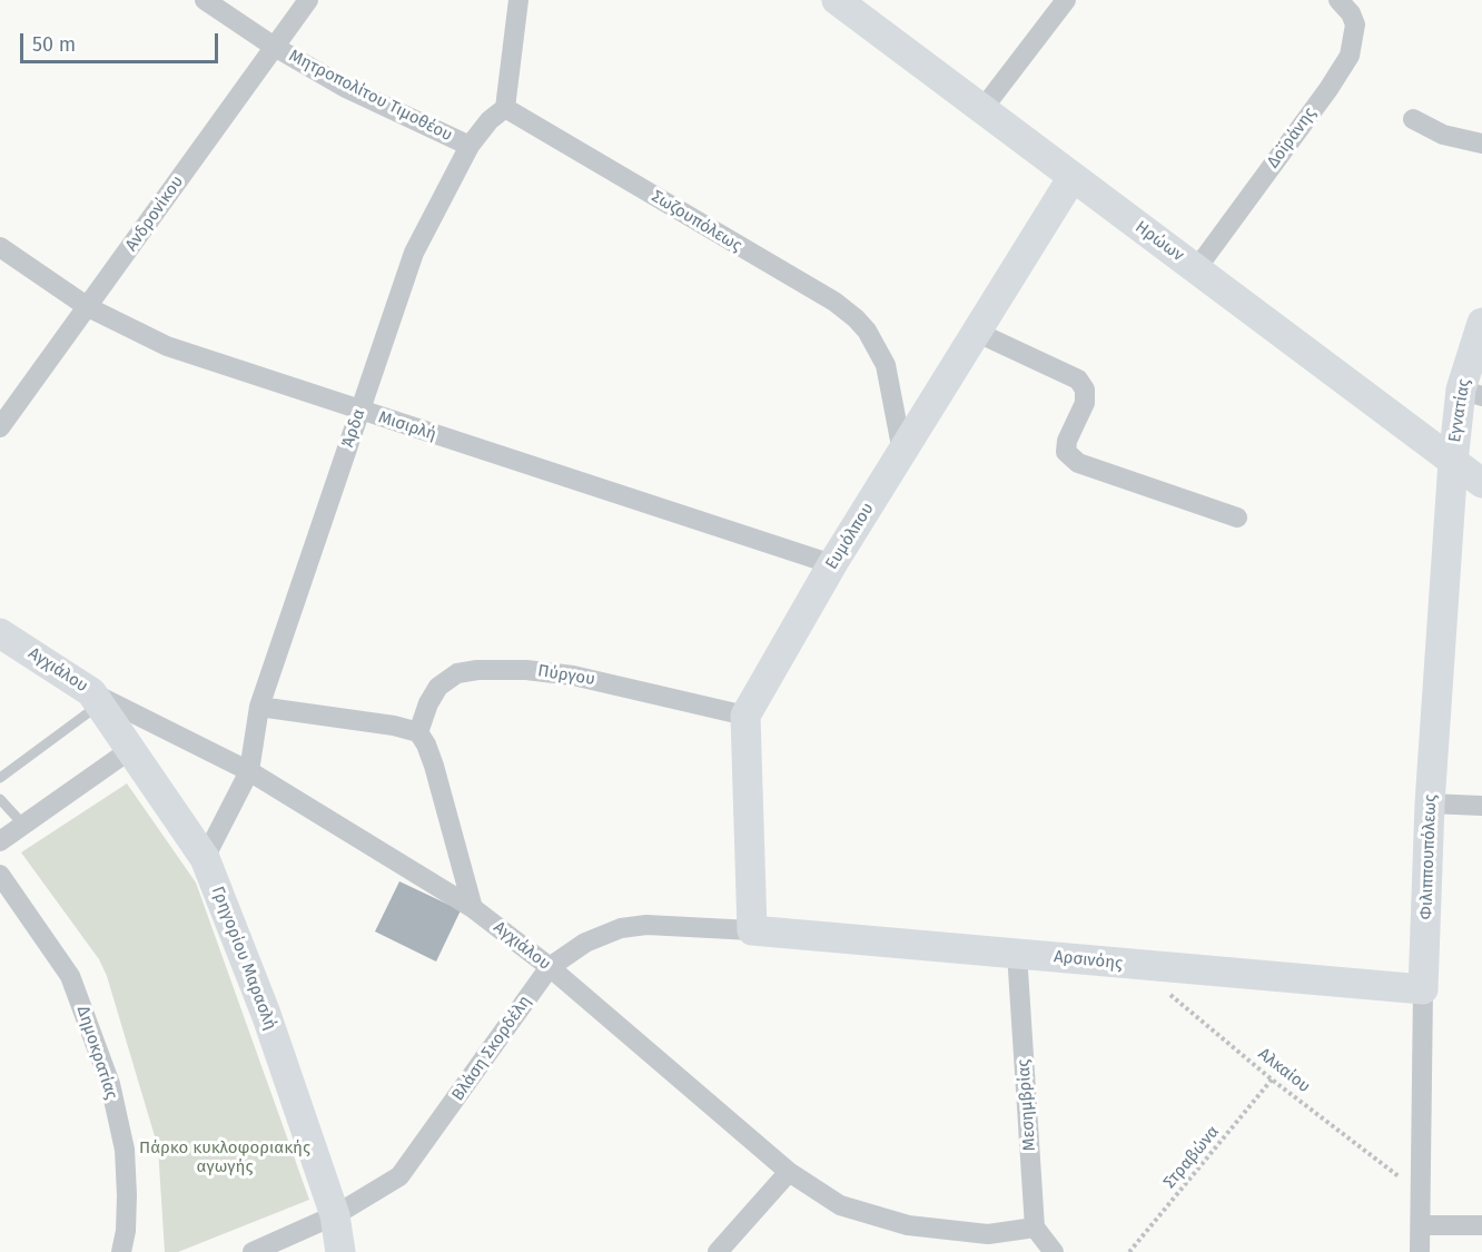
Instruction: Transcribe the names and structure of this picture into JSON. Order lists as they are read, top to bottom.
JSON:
{
  "streets": {
    "street": [
      "Μητροπολίτου Τιμοθέου",
      "Δοϊράνης",
      "Ανδρονίκου",
      "Σωζουπόλεως",
      "Ηρώων",
      "Εγνατίας",
      "Μισιρλή",
      "Άρδα",
      "Ευμόλπου",
      "Αγχιάλου",
      "Πύργου",
      "Φιλιππουπόλεως",
      "Γρηγορίου Μαρασλή",
      "Αρσινόης",
      "Βλάση Σκορδέλη",
      "Δημοκρατίας",
      "Μεσημβρίας"
    ],
    "path": ["Αλκαίου", "Στραβώνα"]
  },
  "crossings": [
    ["Μητροπολίτου Τιμοθέου", "Ανδρονίκου"],
    ["Μητροπολίτου Τιμοθέου", "Άρδα"],
    ["Δοϊράνης", "Ηρώων"],
    ["Ανδρονίκου", "Μισιρλή"],
    ["Σωζουπόλεως", "Άρδα"],
    ["Σωζουπόλεως", "Ευμόλπου"],
    ["Ηρώων", "Εγνατίας"],
    ["Ηρώων", "Ευμόλπου"],
    ["Ηρώων", "Φιλιππουπόλεως"],
    ["Εγνατίας", "Φιλιππουπόλεως"],
    ["Μισιρλή", "Άρδα"],
    ["Μισιρλή", "Ευμόλπου"],
    ["Άρδα", "Αγχιάλου"],
    ["Άρδα", "Γρηγορίου Μαρασλή"],
    ["Ευμόλπου", "Πύργου"],
    ["Αγχιάλου", "Γρηγορίου Μαρασλή"],
    ["Αγχιάλου", "Βλάση Σκορδέλη"],
    ["Αγχιάλου", "Μεσημβρίας"],
    ["Φιλιππουπόλεως", "Αρσινόης"],
    ["Φιλιππουπόλεως", "Αλκαίου"],
    ["Γρηγορίου Μαρασλή", "Βλάση Σκορδέλη"],
    ["Αρσινόης", "Βλάση Σκορδέλη"],
    ["Αρσινόης", "Αλκαίου"],
    ["Αρσινόης", "Μεσημβρίας"],
    ["Αλκαίου", "Στραβώνα"]
  ],
  "parks": ["Πάρκο κυκλοφοριακής αγωγής"],
  "scale_bar": "50 m"
}
